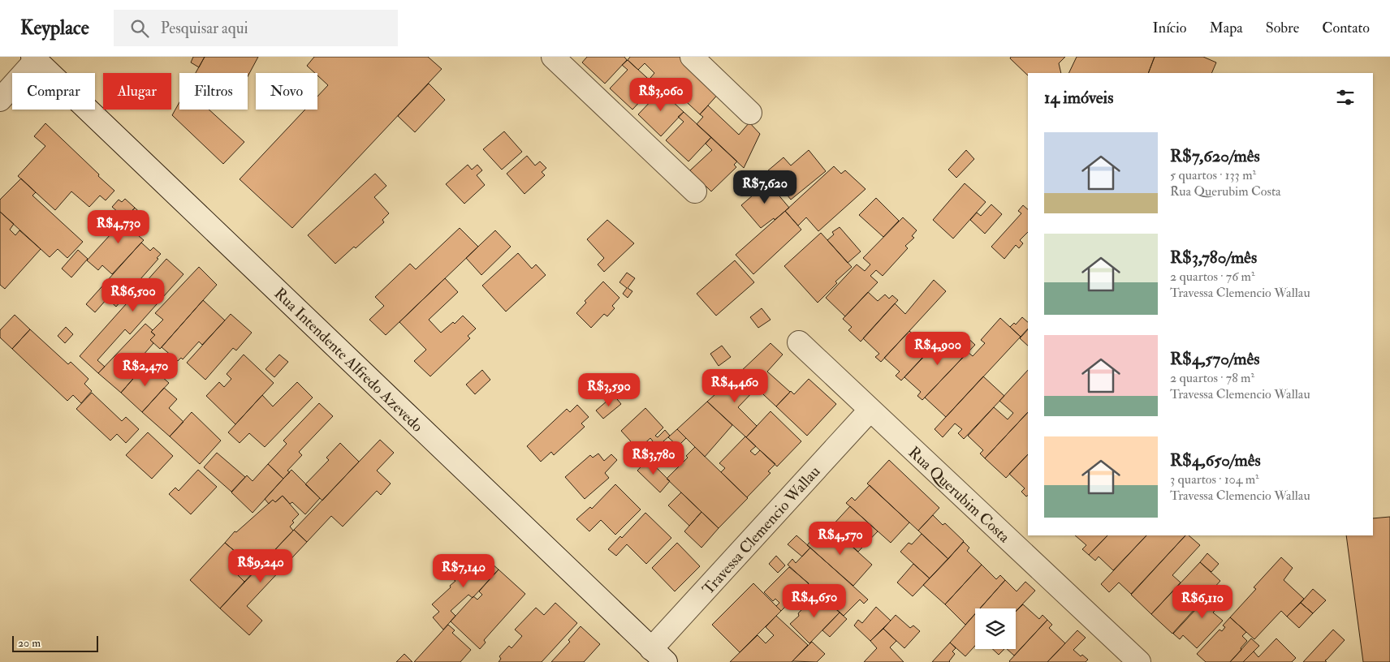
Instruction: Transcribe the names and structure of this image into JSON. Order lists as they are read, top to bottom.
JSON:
{
  "streets": {
    "street": ["Rua Intendente Alfredo Azevedo", "Rua Querubim Costa", "Travessa Clemencio Wallau"]
  },
  "crossings": [
    ["Rua Intendente Alfredo Azevedo", "Travessa Clemencio Wallau"],
    ["Rua Querubim Costa", "Travessa Clemencio Wallau"]
  ],
  "scale_bar": "20 m",
  "page": {
    "header": "Keyplace",
    "search": "Pesquisar aqui",
    "nav": [
      "Início",
      "Mapa",
      "Sobre",
      "Contato"
    ],
    "chip": [
      "Comprar",
      "Alugar",
      "Filtros",
      "Novo"
    ],
    "heading": "14 imóveis",
    "price": [
      "R$3,060",
      "R$7,620",
      "R$4,730",
      "R$6,500",
      "R$4,900",
      "R$2,470",
      "R$4,460",
      "R$3,590",
      "R$3,780",
      "R$4,570",
      "R$9,240",
      "R$7,140",
      "R$4,650",
      "R$6,110"
    ],
    "list": [
      {
        "name": "R$7,620/mês",
        "note": "5 quartos · 133 m² · Rua Querubim Costa"
      },
      {
        "name": "R$3,780/mês",
        "note": "2 quartos · 76 m² · Travessa Clemencio Wallau"
      },
      {
        "name": "R$4,570/mês",
        "note": "2 quartos · 78 m² · Travessa Clemencio Wallau"
      },
      {
        "name": "R$4,650/mês",
        "note": "3 quartos · 104 m² · Travessa Clemencio Wallau"
      }
    ],
    "scale": "20 m"
  }
}
